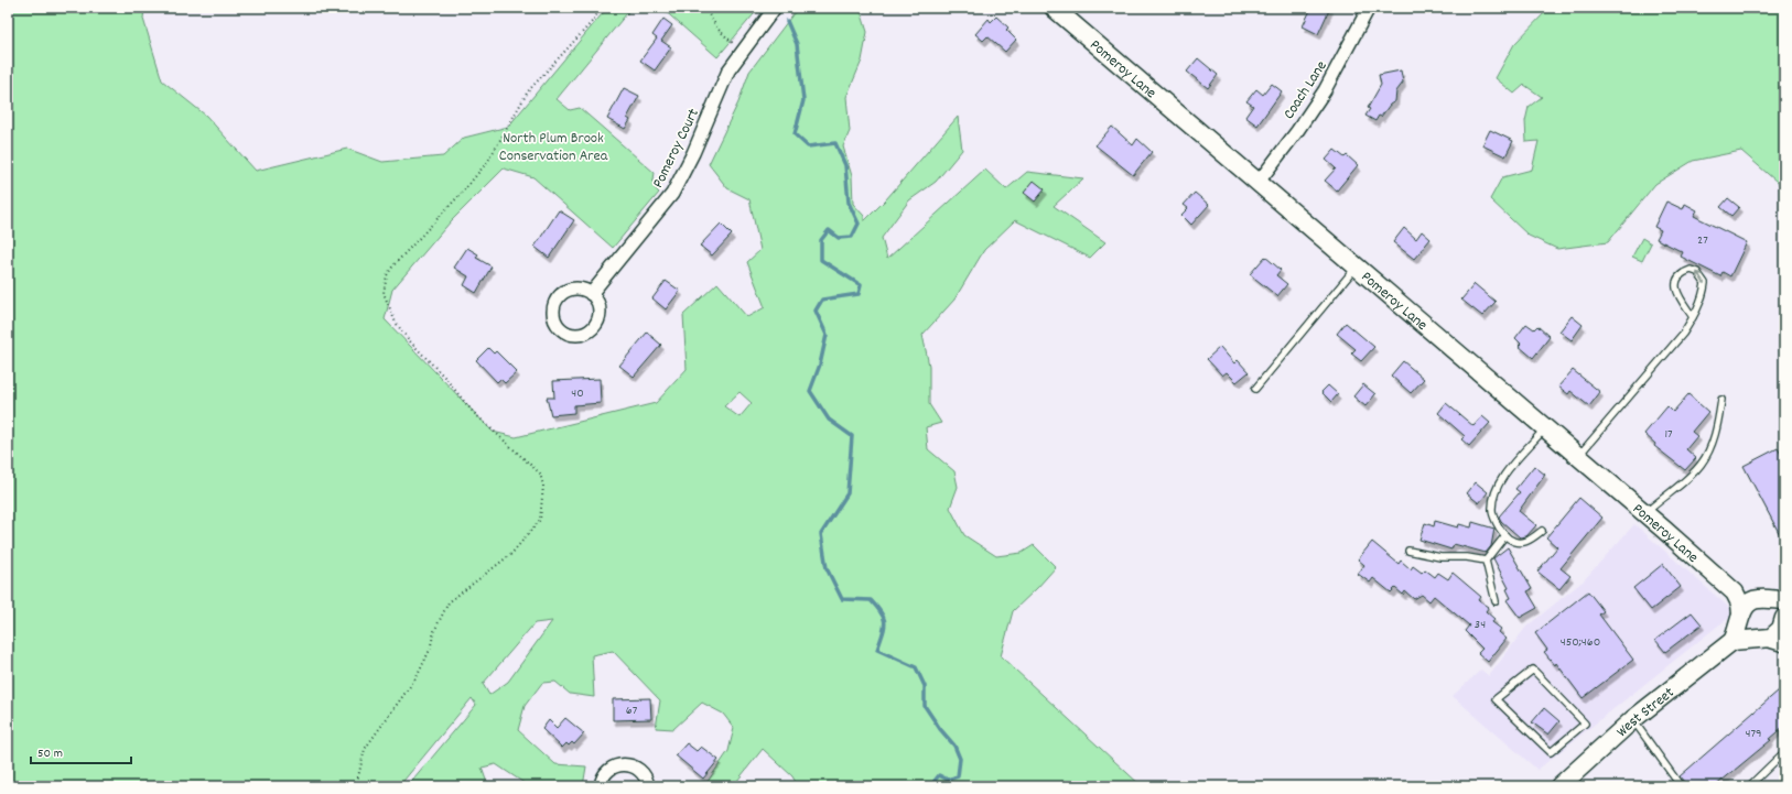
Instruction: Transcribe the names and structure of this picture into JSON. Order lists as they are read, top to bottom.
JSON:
{
  "streets": {
    "street": [
      "Pomeroy Lane",
      "Coach Lane",
      "Pomeroy Court",
      "West Street"
    ]
  },
  "crossings": [
    ["Pomeroy Lane", "Coach Lane"],
    ["Pomeroy Lane", "West Street"]
  ],
  "parks": ["North Plum Brook Conservation Area"],
  "house_numbers": [
    "27",
    "40",
    "17",
    "34",
    "450;460",
    "67",
    "479"
  ],
  "scale_bar": "50 m"
}
